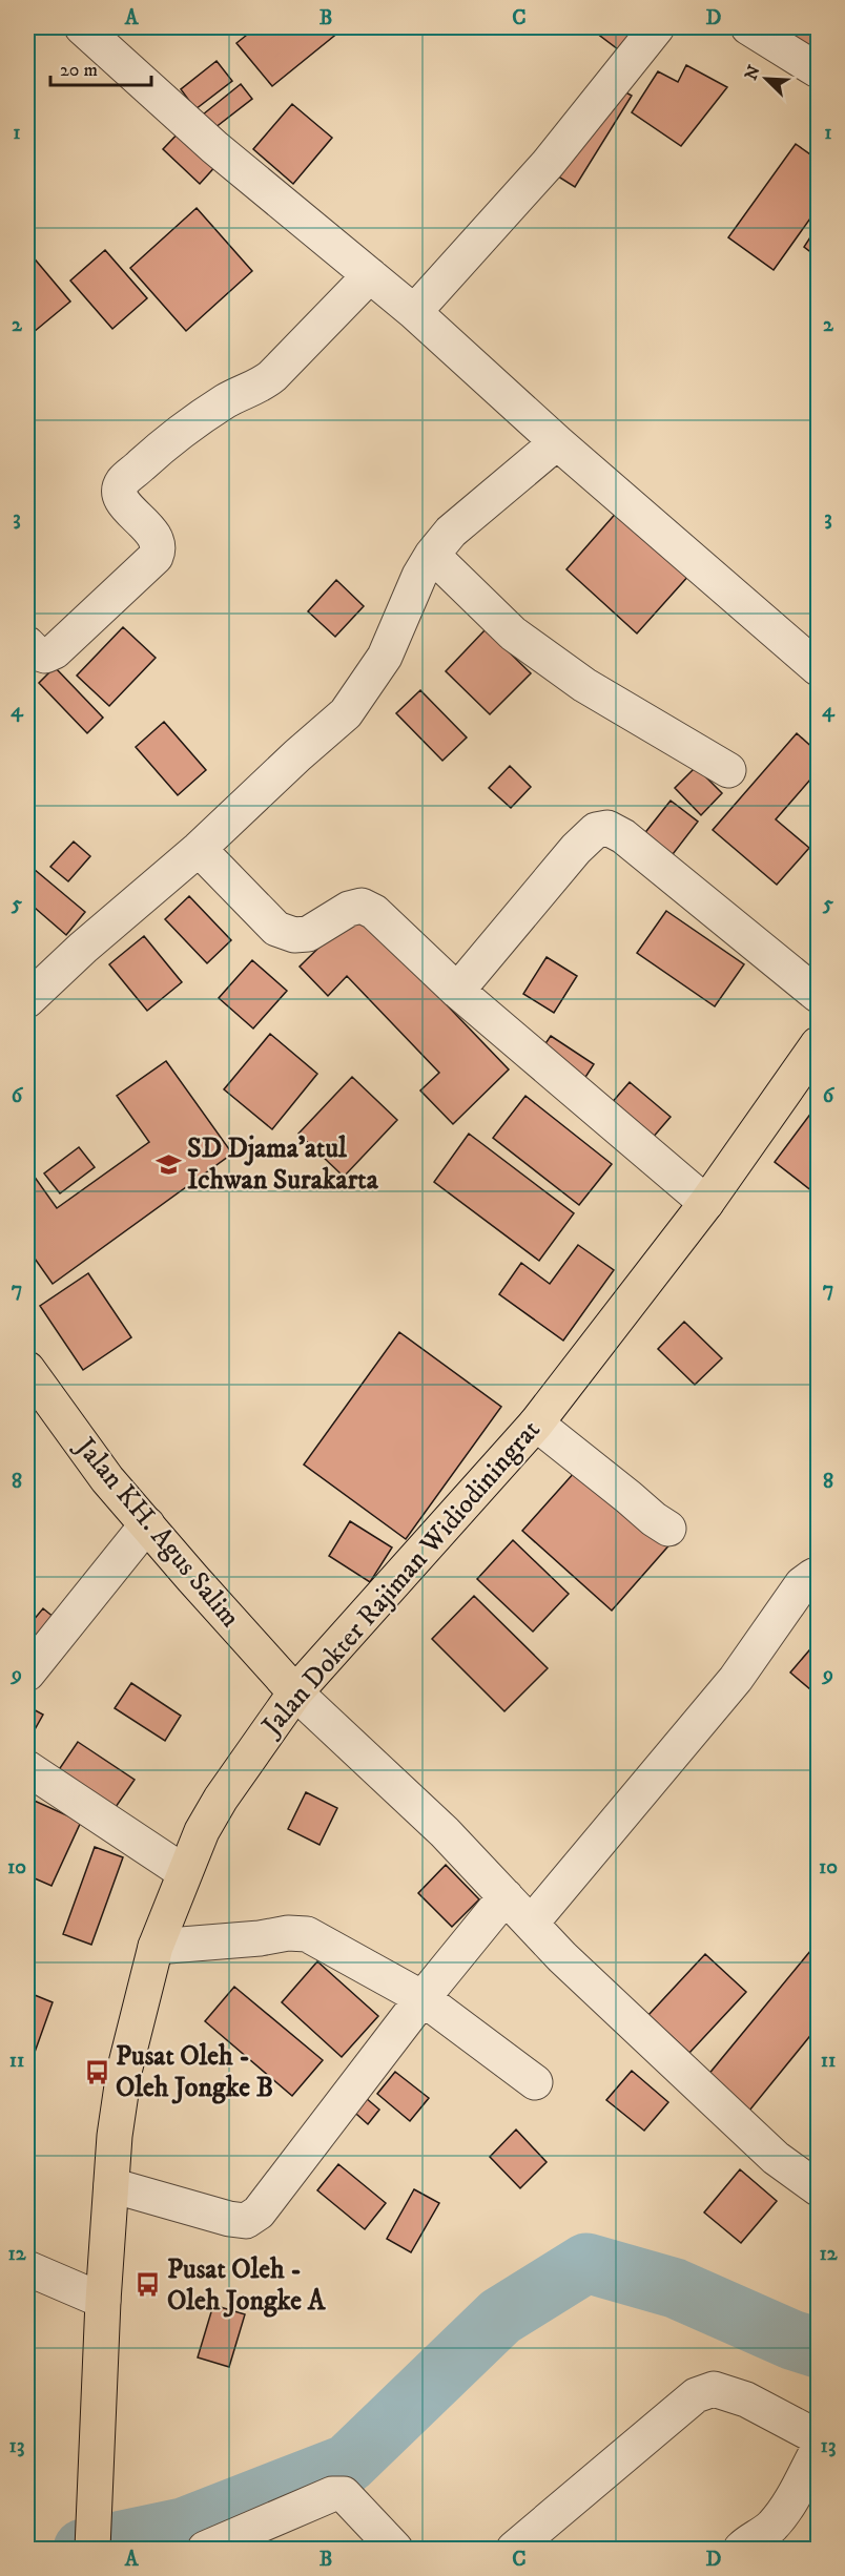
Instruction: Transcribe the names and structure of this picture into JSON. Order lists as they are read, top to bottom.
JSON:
{
  "streets": {
    "main road": ["Jalan KH. Agus Salim", "Jalan Dokter Rajiman Widiodiningrat"]
  },
  "crossings": [
    ["Jalan KH. Agus Salim", "Jalan Dokter Rajiman Widiodiningrat"]
  ],
  "places": {
    "school or university": ["SD Djama'atul Ichwan Surakarta"],
    "bus stop": ["Pusat Oleh - Oleh Jongke B", "Pusat Oleh - Oleh Jongke A"]
  },
  "scale_bar": "20 m",
  "north": "top left",
  "grid": {
    "columns": [
      "A",
      "B",
      "C",
      "D"
    ],
    "rows": [
      "1",
      "2",
      "3",
      "4",
      "5",
      "6",
      "7",
      "8",
      "9",
      "10",
      "11",
      "12",
      "13"
    ]
  }
}
